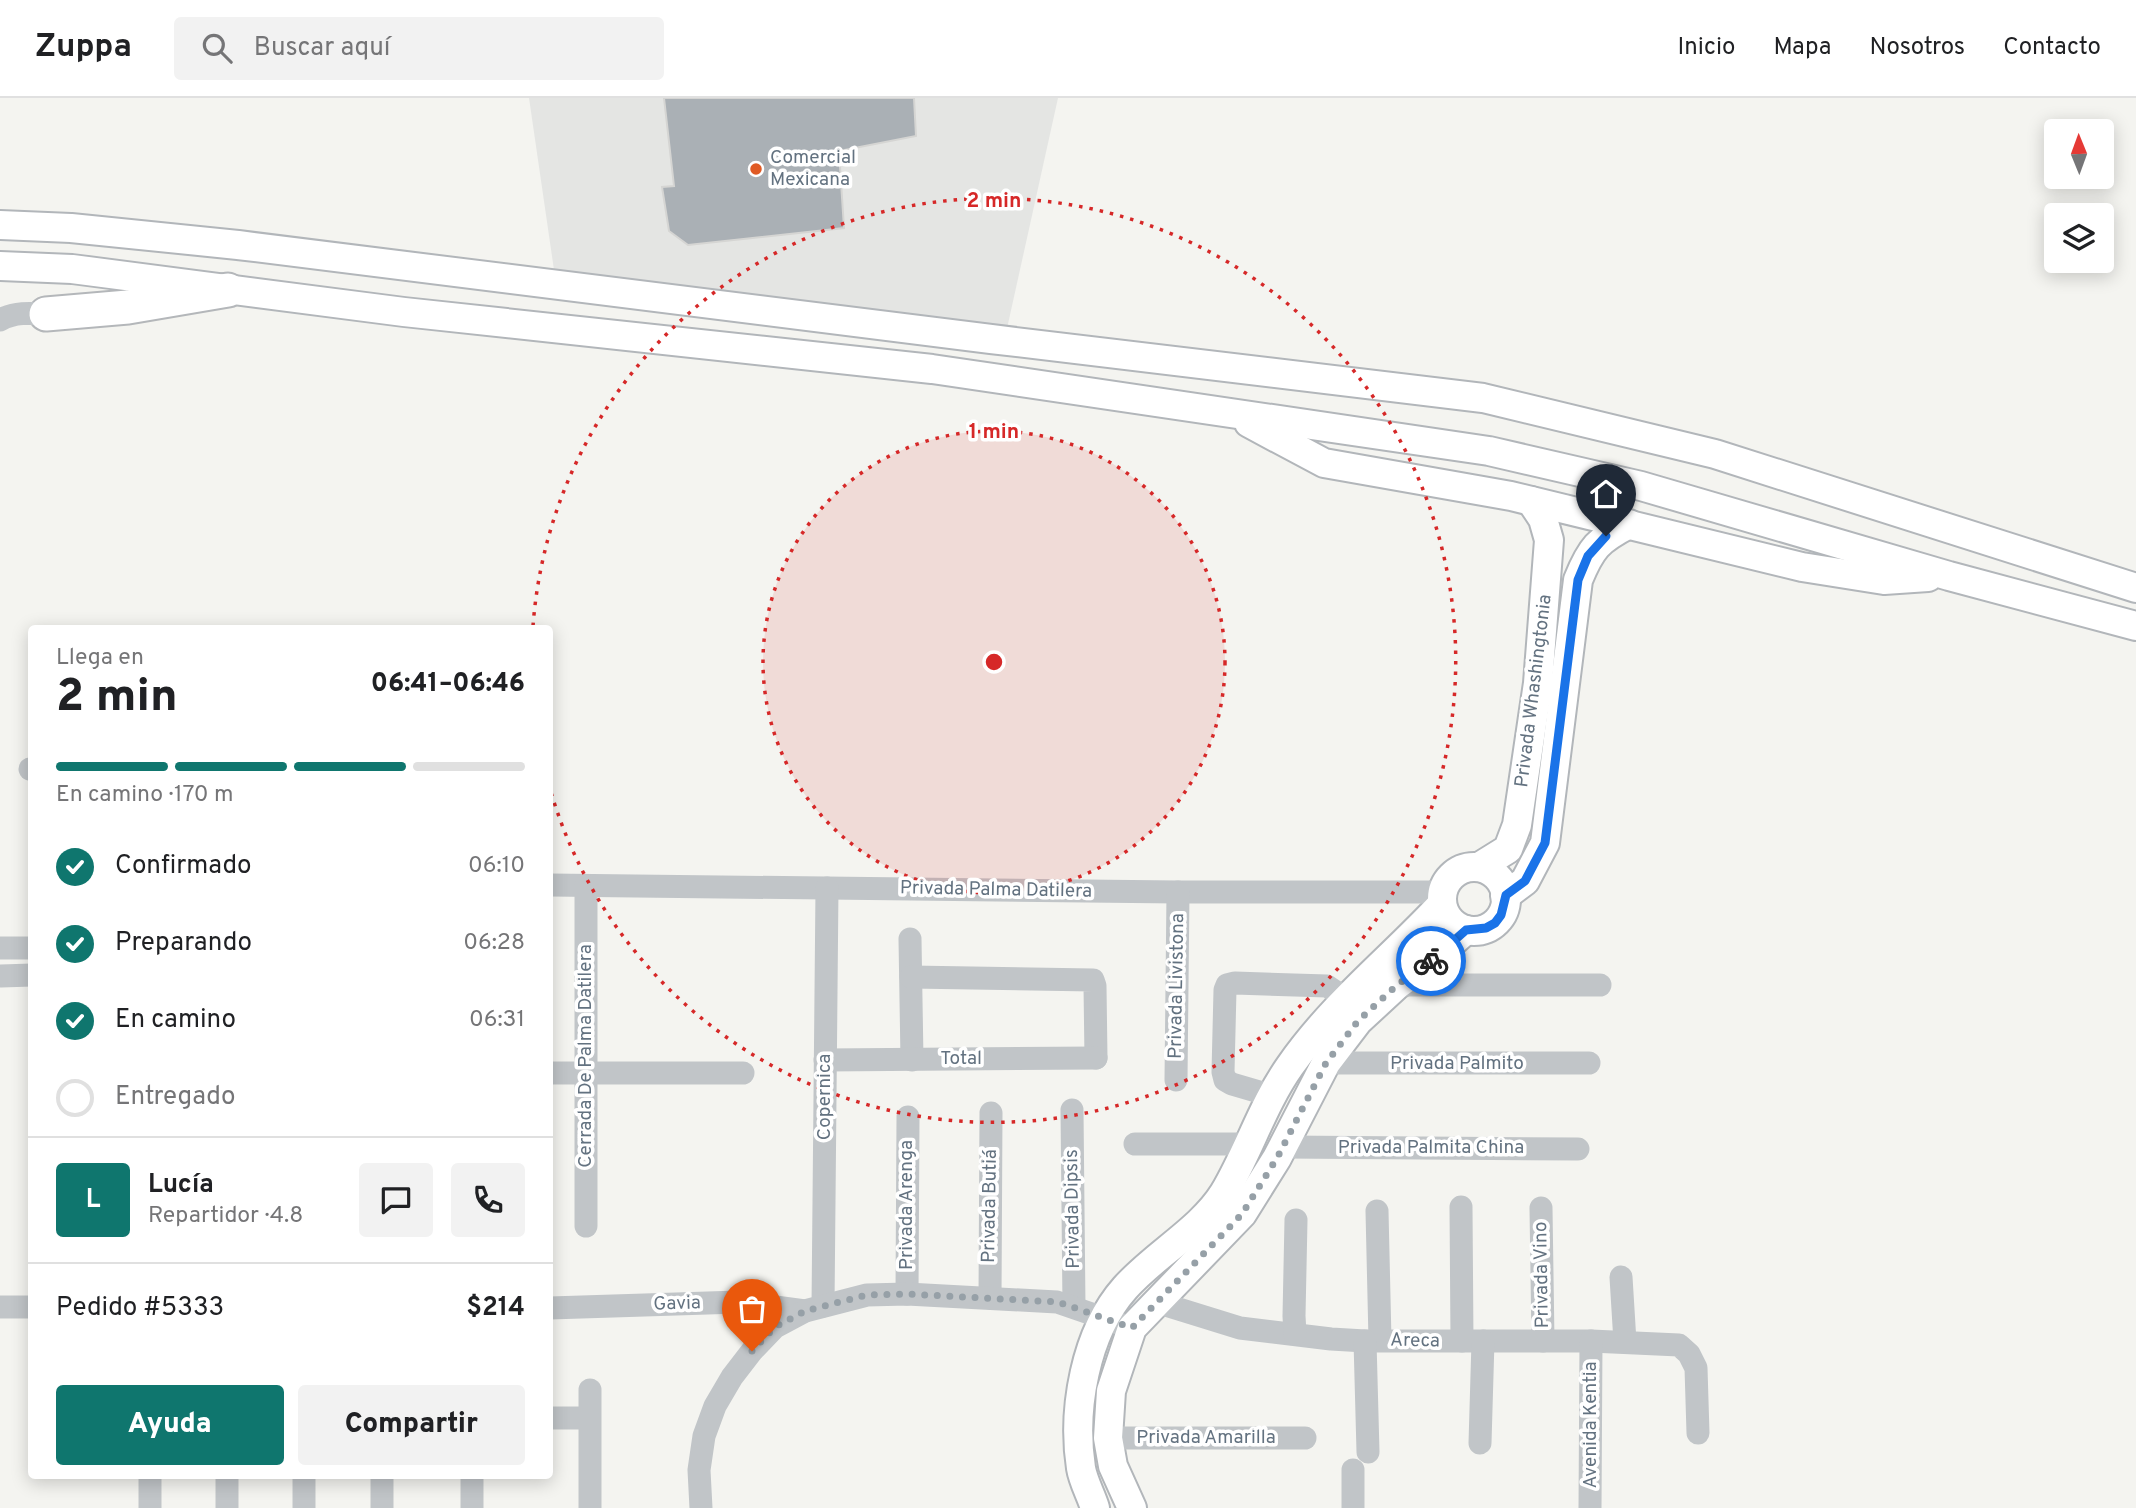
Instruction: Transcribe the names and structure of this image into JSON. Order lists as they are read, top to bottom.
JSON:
{
  "streets": {
    "main road": ["Privada Whashingtonia"],
    "street": [
      "Privada Palma Datilera",
      "Privada Livistona",
      "Cerrada De Palma Datilera",
      "Total",
      "Privada Palmito",
      "Copernica",
      "Privada Palmita China",
      "Privada Arenga",
      "Privada Butiá",
      "Privada Dipsis",
      "Privada Vino",
      "Gavia",
      "Areca",
      "Avenida Kentia",
      "Privada Amarilla"
    ]
  },
  "crossings": [
    ["Privada Whashingtonia", "Privada Palma Datilera"],
    ["Privada Palma Datilera", "Privada Livistona"],
    ["Privada Palma Datilera", "Cerrada De Palma Datilera"],
    ["Privada Palma Datilera", "Copernica"],
    ["Total", "Copernica"],
    ["Copernica", "Gavia"],
    ["Privada Vino", "Areca"],
    ["Areca", "Avenida Kentia"]
  ],
  "places": ["Comercial Mexicana"],
  "north": "top",
  "page": {
    "header": "Zuppa",
    "search": "Buscar aquí",
    "nav": [
      "Inicio",
      "Mapa",
      "Nosotros",
      "Contacto"
    ],
    "heading": ["2 min", "Llega en", "06:41–06:46"],
    "panel": [
      "Lucía",
      "Repartidor · 4.8",
      "Pedido #5333",
      "$214"
    ],
    "bar": "En camino · 170 m",
    "list": [
      ["Confirmado", "06:10"],
      ["Preparando", "06:28"],
      ["En camino", "06:31"],
      "Entregado"
    ],
    "round": "L",
    "buttons": ["Ayuda", "Compartir"]
  },
  "rings": ["2 min", "1 min"]
}
